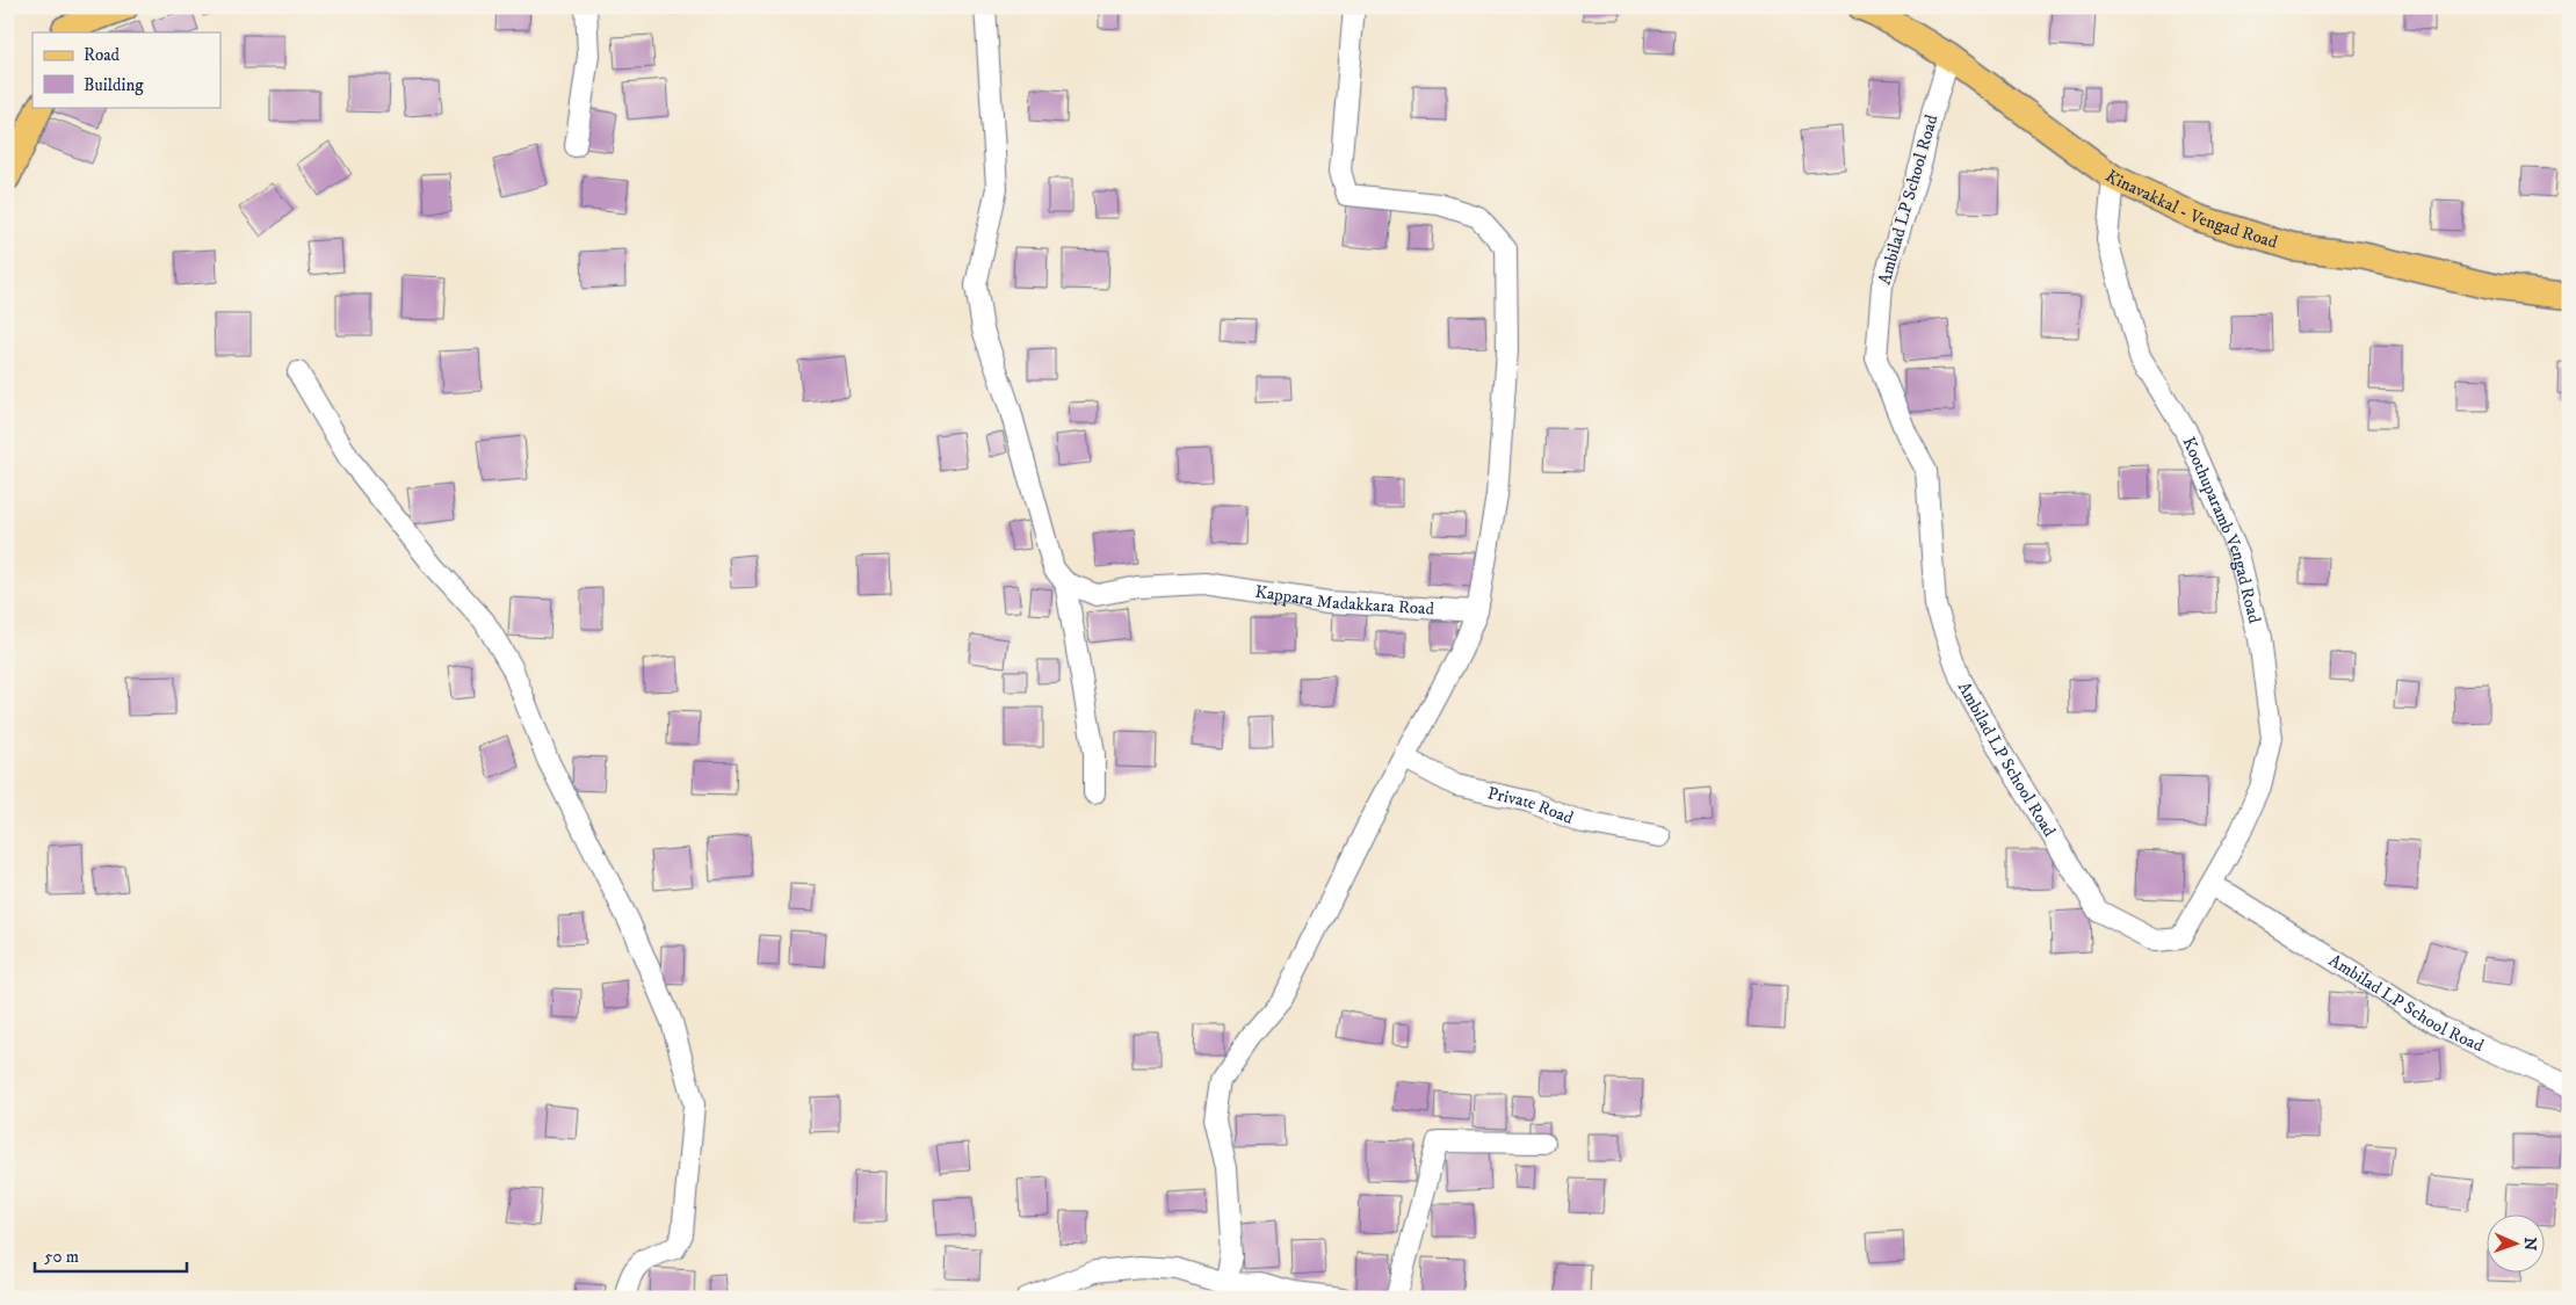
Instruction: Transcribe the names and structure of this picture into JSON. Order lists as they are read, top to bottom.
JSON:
{
  "streets": {
    "main road": ["Kinavakkal - Vengad Road"],
    "street": [
      "Ambilad LP School Road",
      "Koothuparamb Vengad Road",
      "Kappara Madakkara Road",
      "Private Road"
    ]
  },
  "crossings": [
    ["Ambilad LP School Road", "Kinavakkal - Vengad Road"],
    ["Ambilad LP School Road", "Koothuparamb Vengad Road"],
    ["Kinavakkal - Vengad Road", "Koothuparamb Vengad Road"]
  ],
  "legend": ["Road", "Building"],
  "scale_bar": "50 m",
  "north": "right"
}
